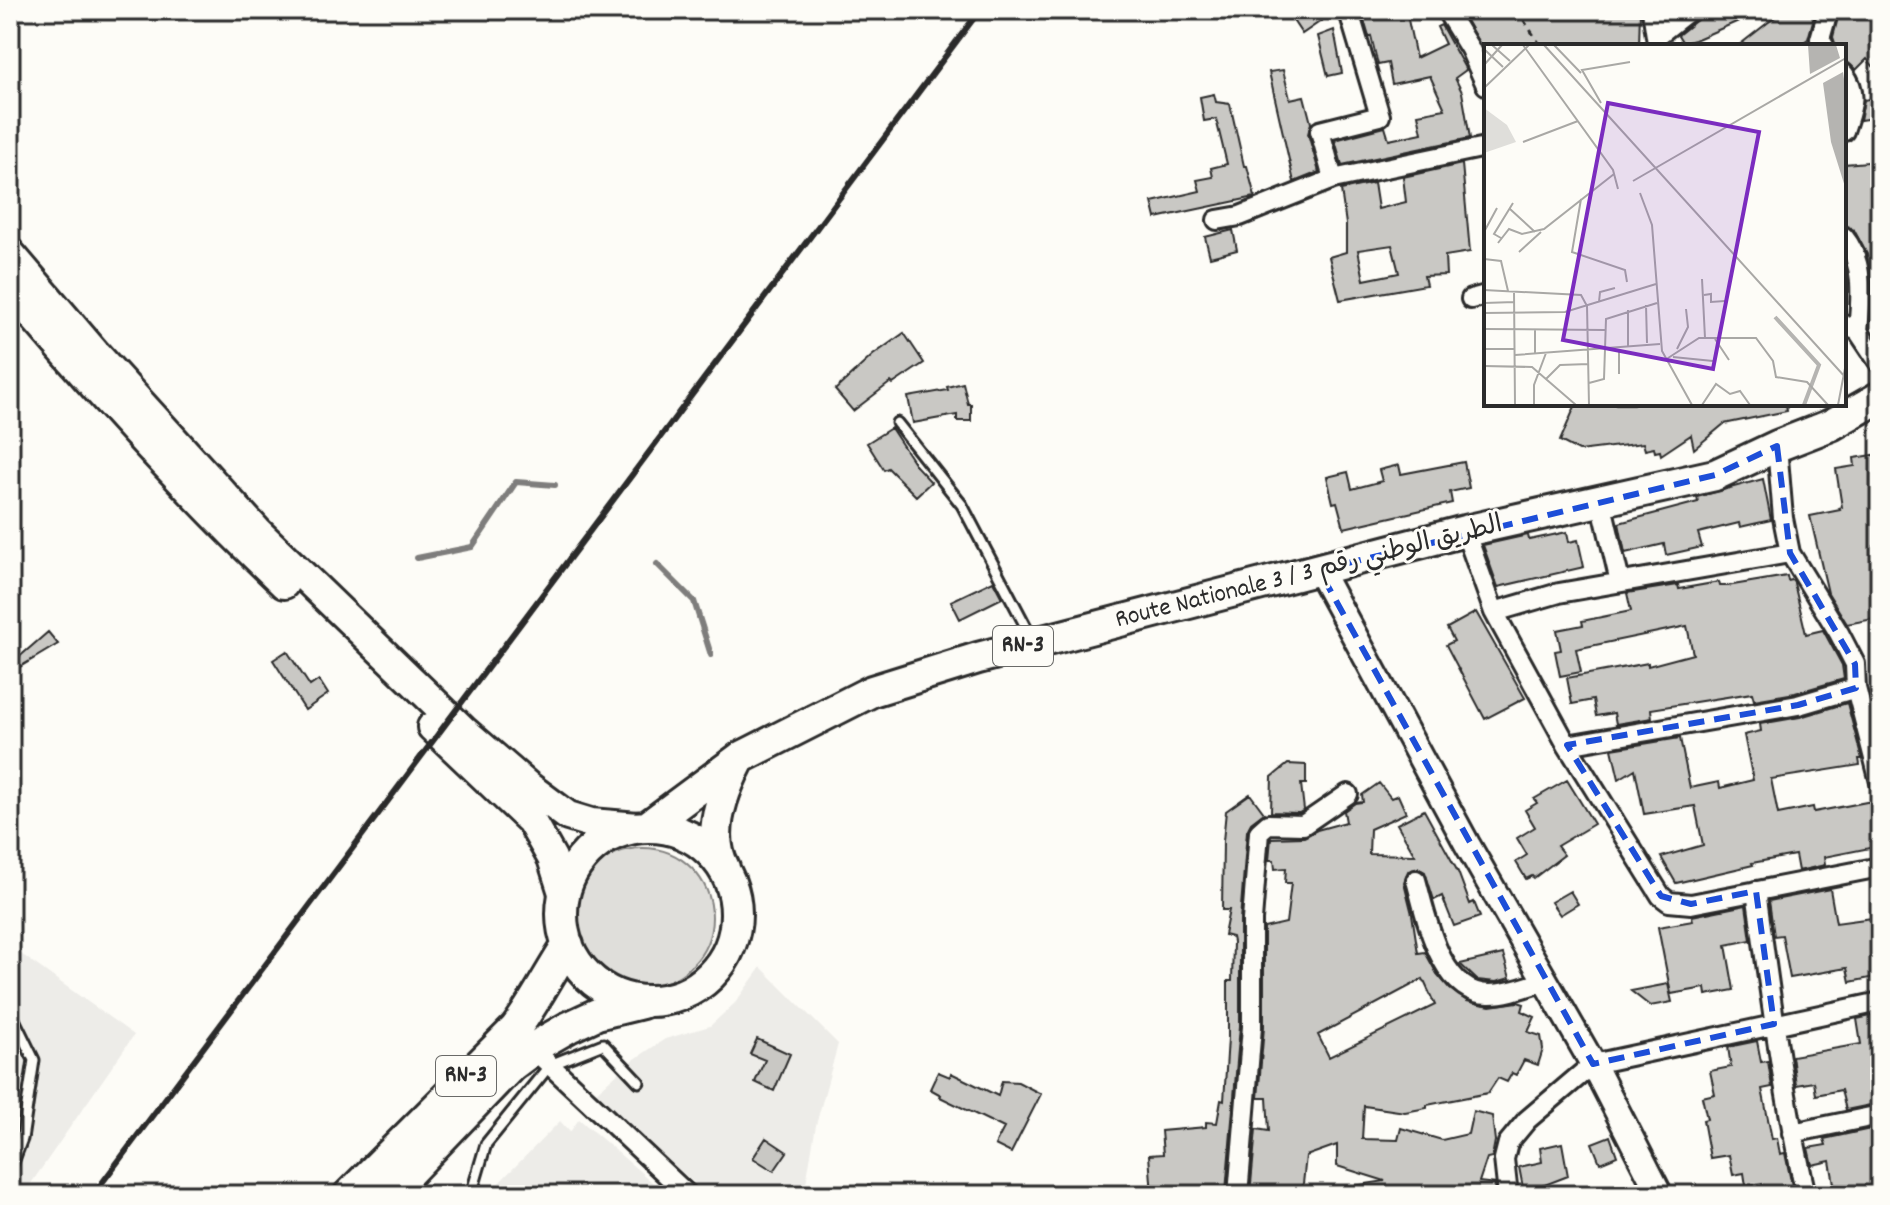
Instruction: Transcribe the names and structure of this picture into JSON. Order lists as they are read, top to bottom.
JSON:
{
  "streets": {
    "highway": ["Route Nationale 3 / الطريق الوطني رقم 3", "RN-3"]
  },
  "crossings": [
    ["Route Nationale 3 / الطريق الوطني رقم 3", "RN-3"]
  ]
}
